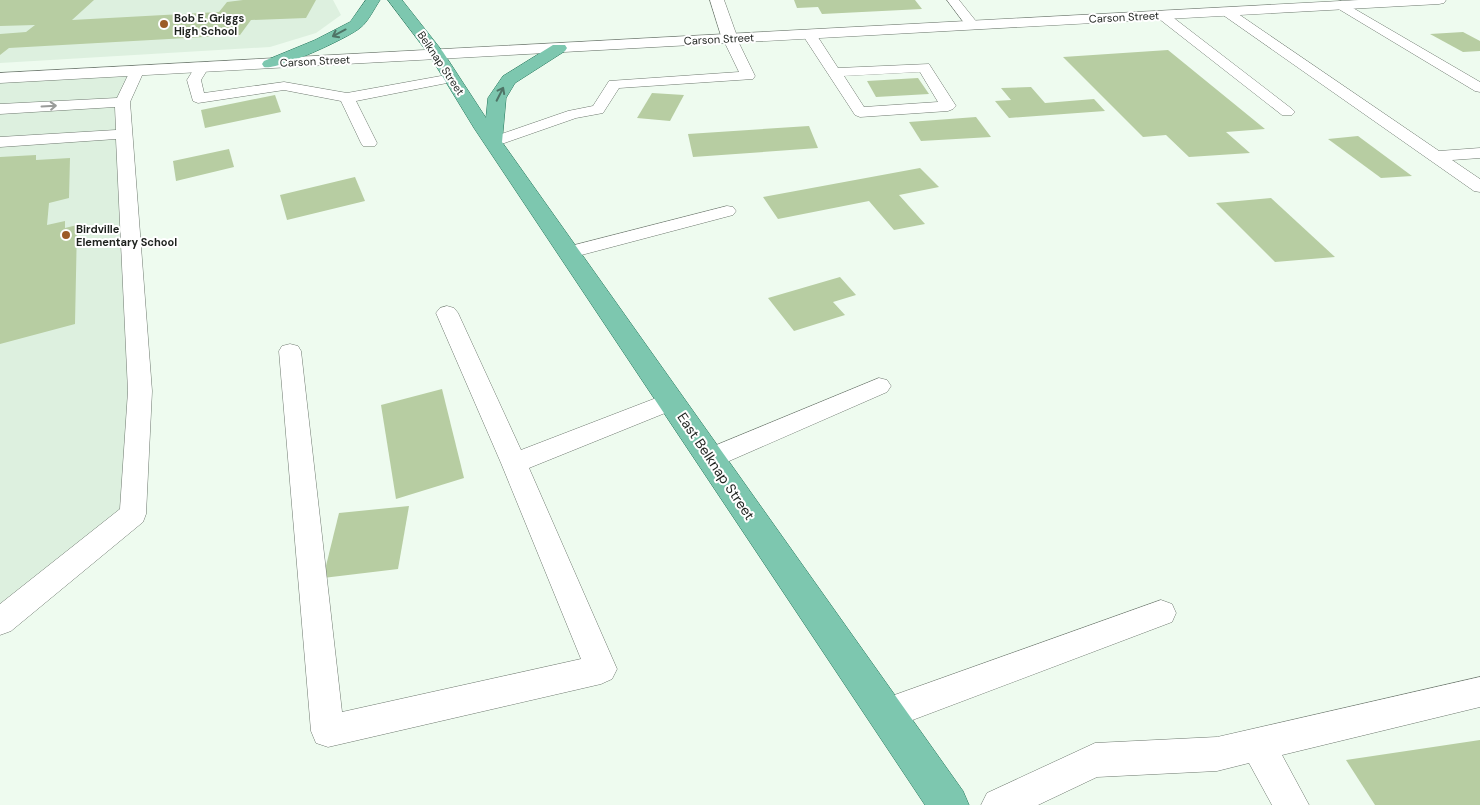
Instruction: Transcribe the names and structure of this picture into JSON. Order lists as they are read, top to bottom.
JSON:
{
  "streets": {
    "main road": ["Belknap Street", "East Belknap Street"],
    "street": ["Carson Street"]
  },
  "crossings": [
    ["Carson Street", "Belknap Street"],
    ["Belknap Street", "East Belknap Street"]
  ],
  "places": ["Bob E. Griggs High School", "Birdville Elementary School"]
}
